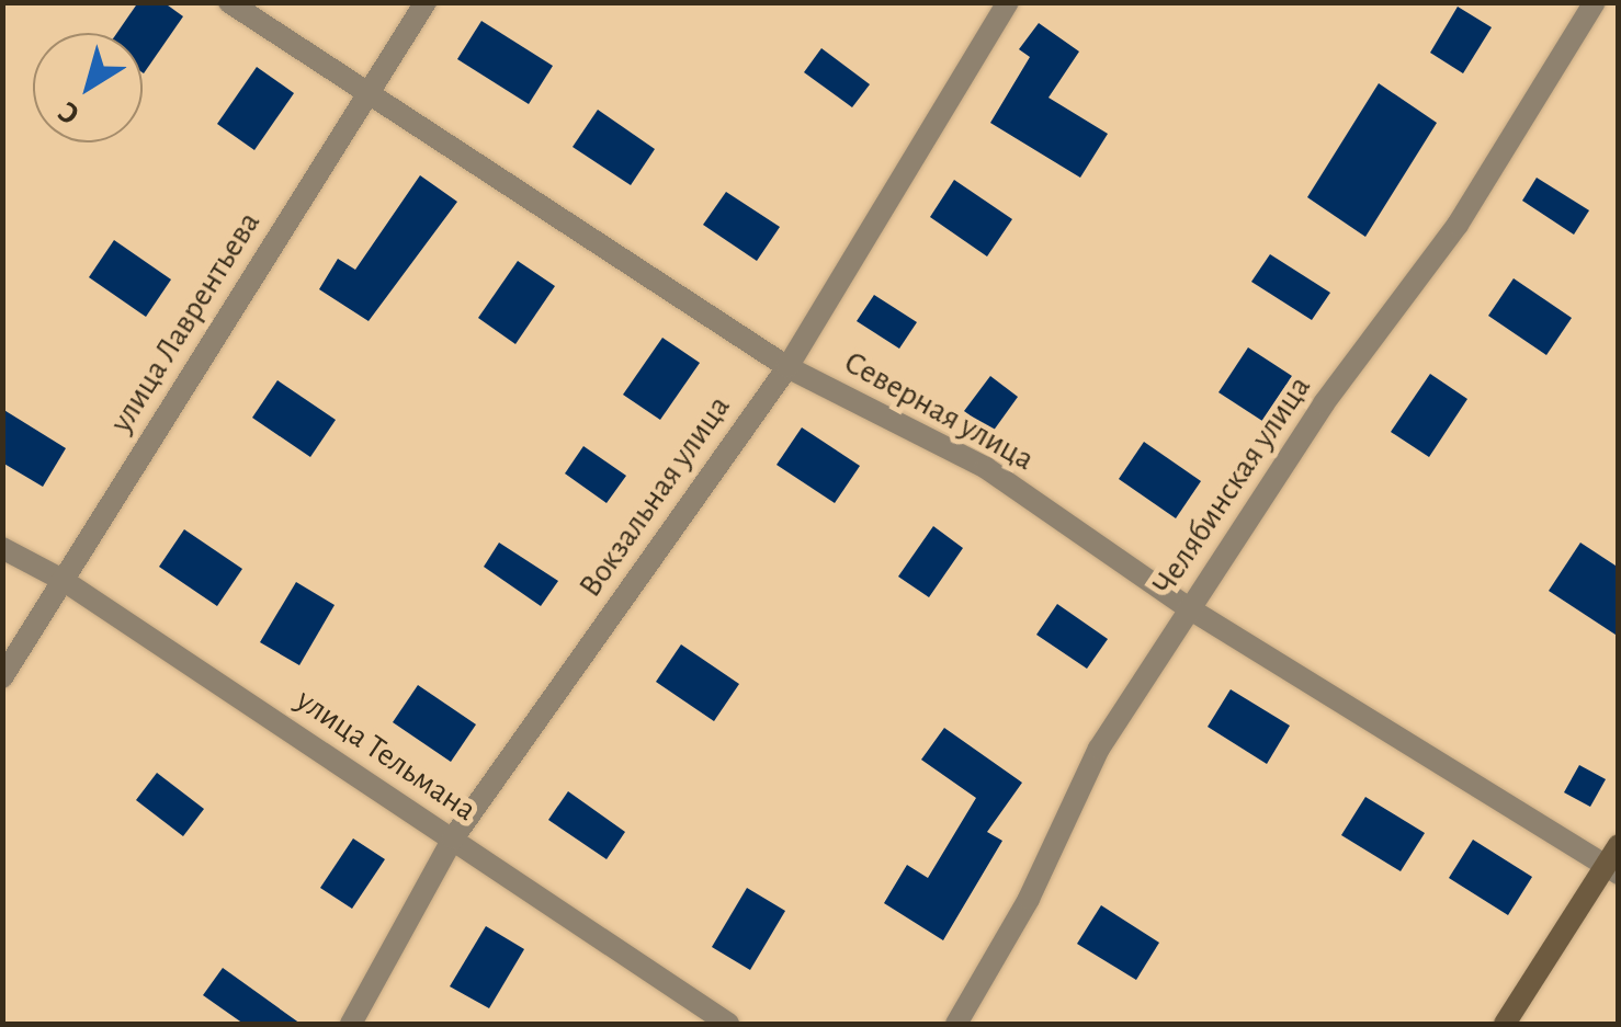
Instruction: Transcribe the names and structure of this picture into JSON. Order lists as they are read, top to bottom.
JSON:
{
  "streets": {
    "street": [
      "улица Лаврентьева",
      "Северная улица",
      "Челябинская улица",
      "Вокзальная улица",
      "улица Тельмана"
    ]
  },
  "crossings": [
    ["улица Лаврентьева", "Северная улица"],
    ["улица Лаврентьева", "улица Тельмана"],
    ["Северная улица", "Челябинская улица"],
    ["Северная улица", "Вокзальная улица"],
    ["Вокзальная улица", "улица Тельмана"]
  ],
  "north": "bottom left"
}
